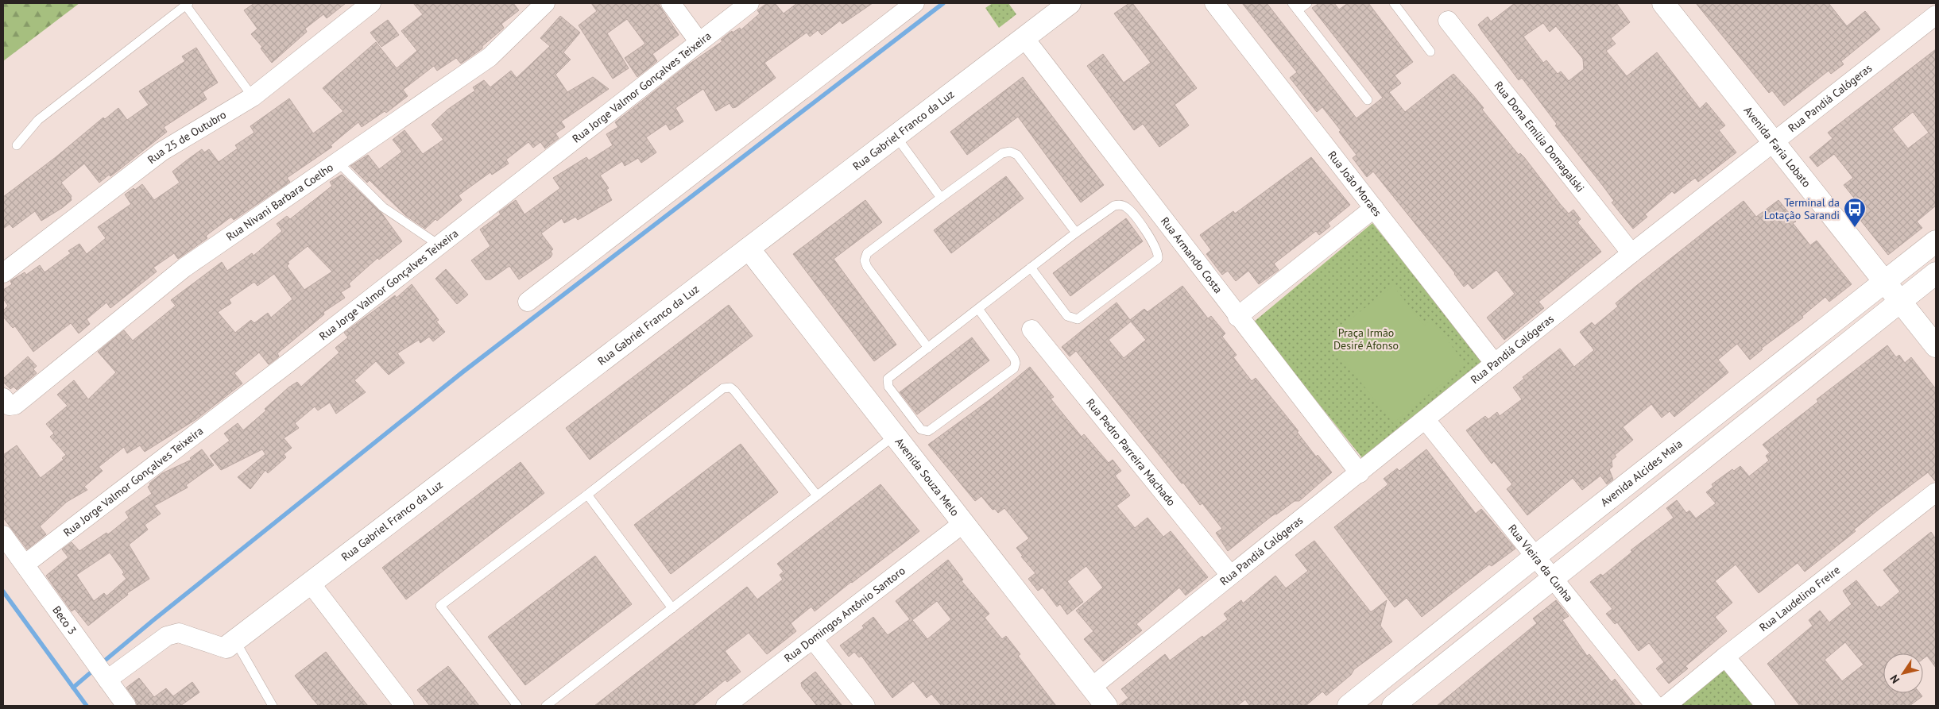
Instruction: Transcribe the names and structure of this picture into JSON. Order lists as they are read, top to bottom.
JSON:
{
  "streets": {
    "street": [
      "Rua Jorge Valmor Gonçalves Teixeira",
      "Rua Pandiá Calógeras",
      "Rua Gabriel Franco da Luz",
      "Rua 25 de Outubro",
      "Rua Dona Emília Domagalski",
      "Avenida Faria Lobato",
      "Rua João Moraes",
      "Rua Nivani Barbara Coelho",
      "Rua Armando Costa",
      "Rua Pedro Parreira Machado",
      "Avenida Alcides Maia",
      "Avenida Souza Melo",
      "Rua Vieira da Cunha",
      "Rua Laudelino Freire",
      "Rua Domingos Antônio Santoro",
      "Beco 3"
    ]
  },
  "crossings": [
    ["Rua Jorge Valmor Gonçalves Teixeira", "Beco 3"],
    ["Rua Pandiá Calógeras", "Rua Dona Emília Domagalski"],
    ["Rua Pandiá Calógeras", "Avenida Faria Lobato"],
    ["Rua Pandiá Calógeras", "Rua João Moraes"],
    ["Rua Pandiá Calógeras", "Rua Armando Costa"],
    ["Rua Pandiá Calógeras", "Rua Pedro Parreira Machado"],
    ["Rua Pandiá Calógeras", "Avenida Souza Melo"],
    ["Rua Pandiá Calógeras", "Rua Vieira da Cunha"],
    ["Rua Gabriel Franco da Luz", "Rua Armando Costa"],
    ["Rua Gabriel Franco da Luz", "Avenida Souza Melo"],
    ["Avenida Faria Lobato", "Avenida Alcides Maia"],
    ["Avenida Alcides Maia", "Rua Vieira da Cunha"],
    ["Avenida Souza Melo", "Rua Domingos Antônio Santoro"]
  ],
  "parks": ["Praça Irmão Desiré Afonso"],
  "places": {
    "bus stop": ["Terminal da Lotação Sarandi"]
  },
  "north": "bottom left"
}
